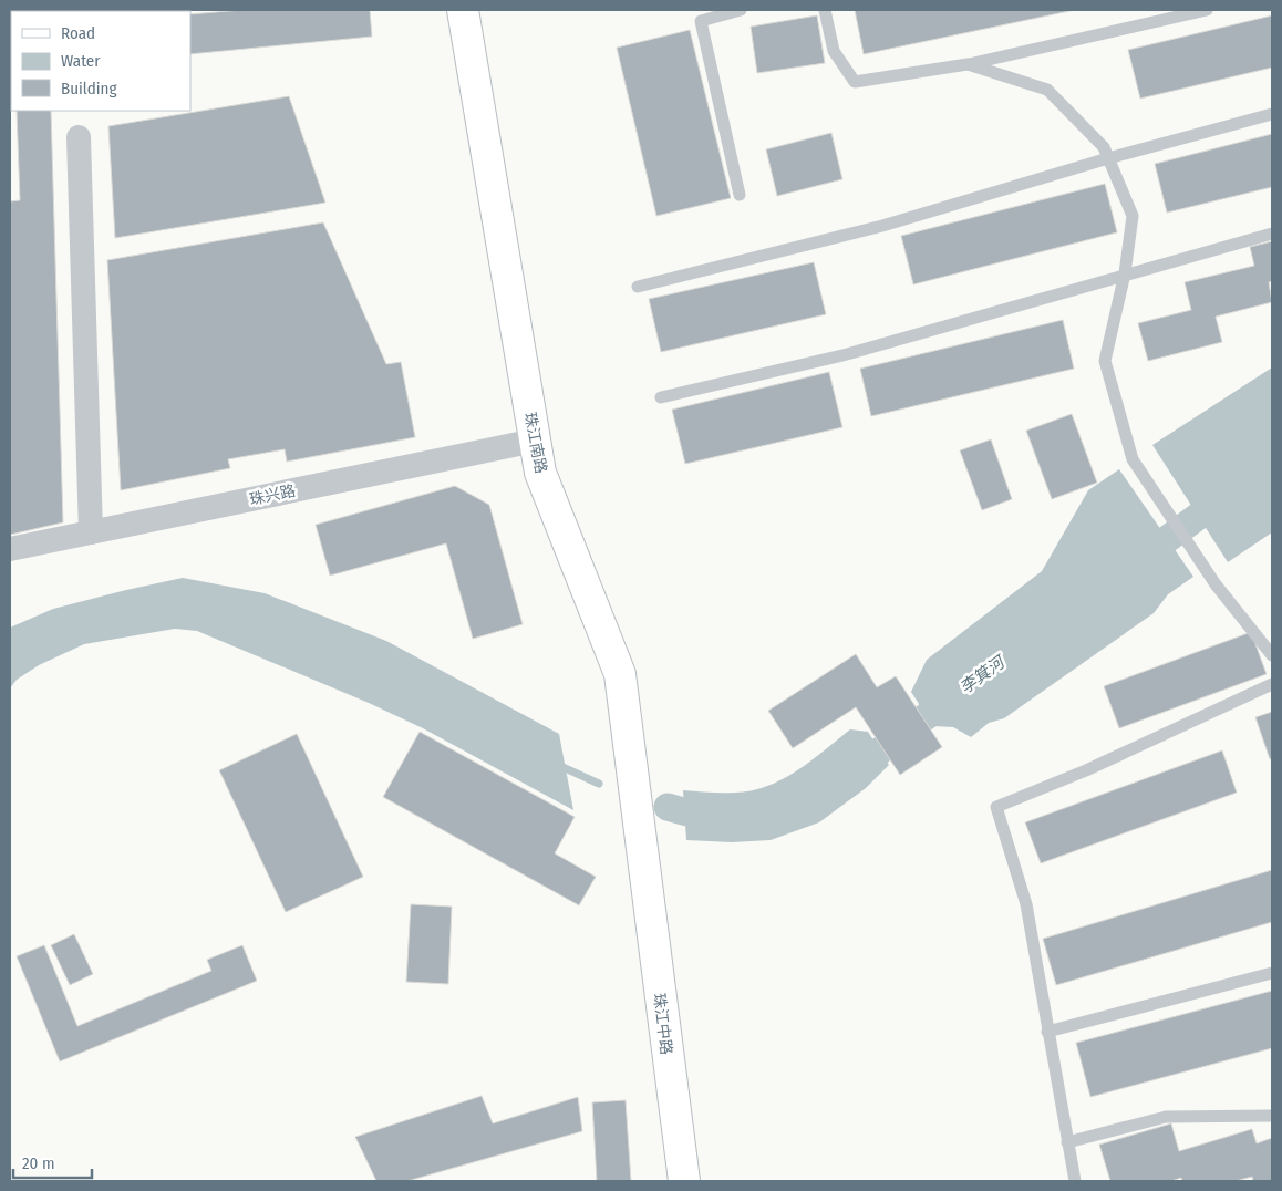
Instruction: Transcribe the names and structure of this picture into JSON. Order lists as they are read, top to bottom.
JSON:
{
  "streets": {
    "street": ["珠江南路", "珠兴路", "珠江中路"]
  },
  "crossings": [
    ["珠江南路", "珠兴路"],
    ["珠江南路", "珠江中路"]
  ],
  "water": ["李箕河"],
  "legend": ["Road", "Water", "Building"],
  "scale_bar": "20 m"
}
